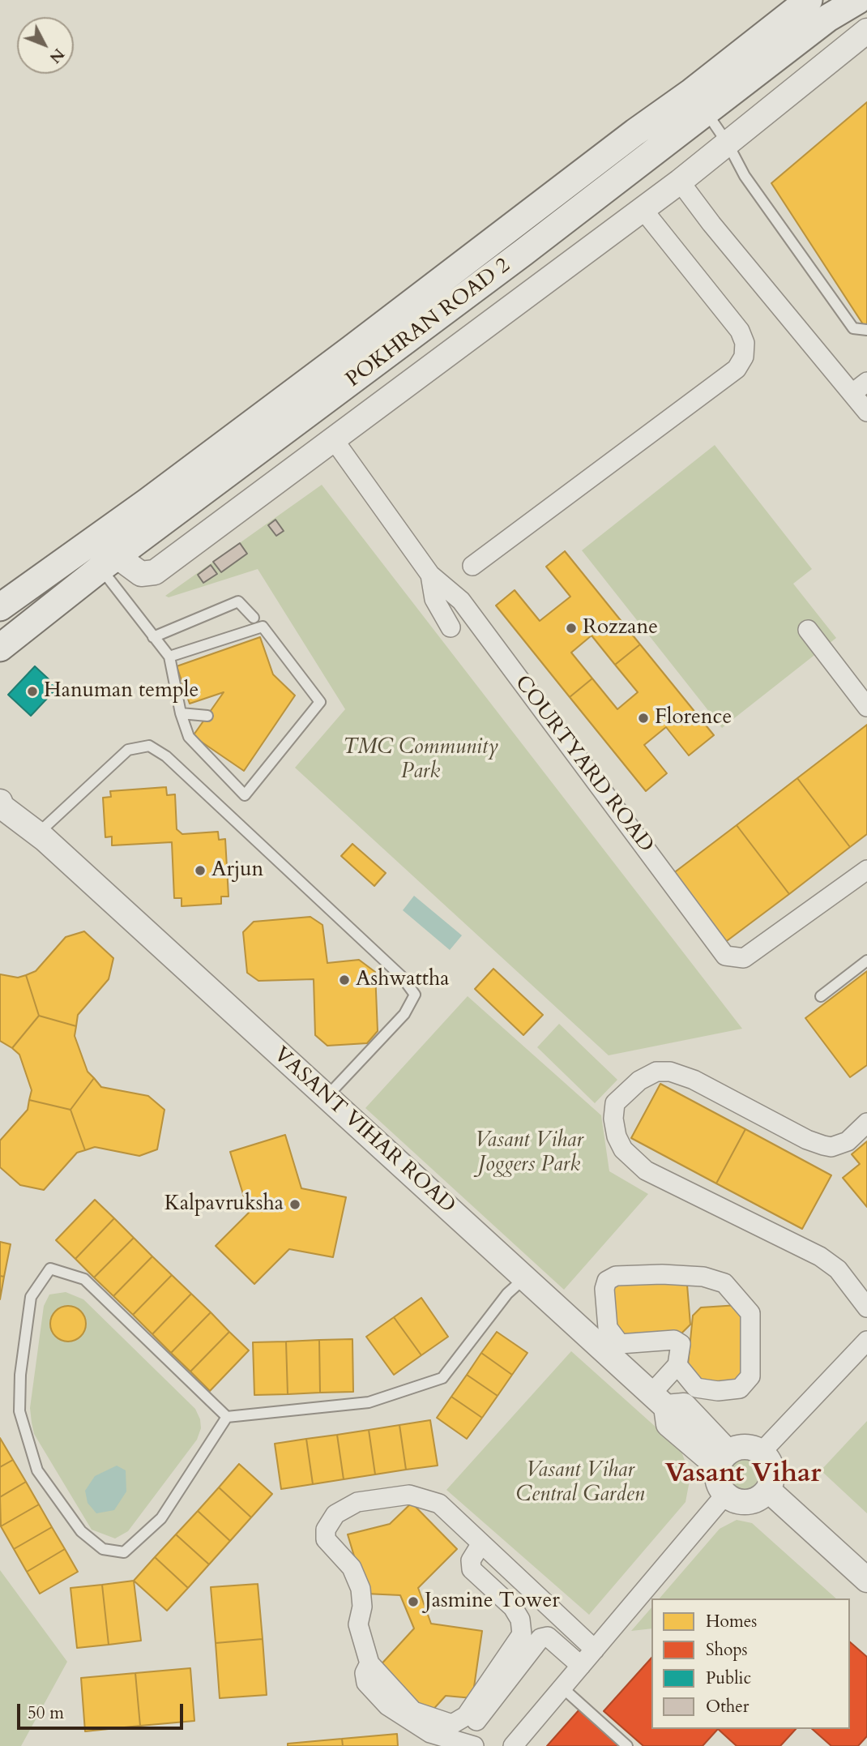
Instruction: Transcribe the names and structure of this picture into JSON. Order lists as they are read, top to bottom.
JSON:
{
  "streets": {
    "main road": ["POKHRAN ROAD 2"],
    "street": ["COURTYARD ROAD", "VASANT VIHAR ROAD"]
  },
  "districts": ["Vasant Vihar"],
  "parks": ["TMC Community Park", "Vasant Vihar Joggers Park", "Vasant Vihar Central Garden"],
  "places": [
    "Rozzane",
    "Hanuman temple",
    "Florence",
    "Arjun",
    "Ashwattha",
    "Kalpavruksha",
    "Jasmine Tower"
  ],
  "legend": [
    "Homes",
    "Shops",
    "Public",
    "Other"
  ],
  "scale_bar": "50 m",
  "north": "bottom right"
}
